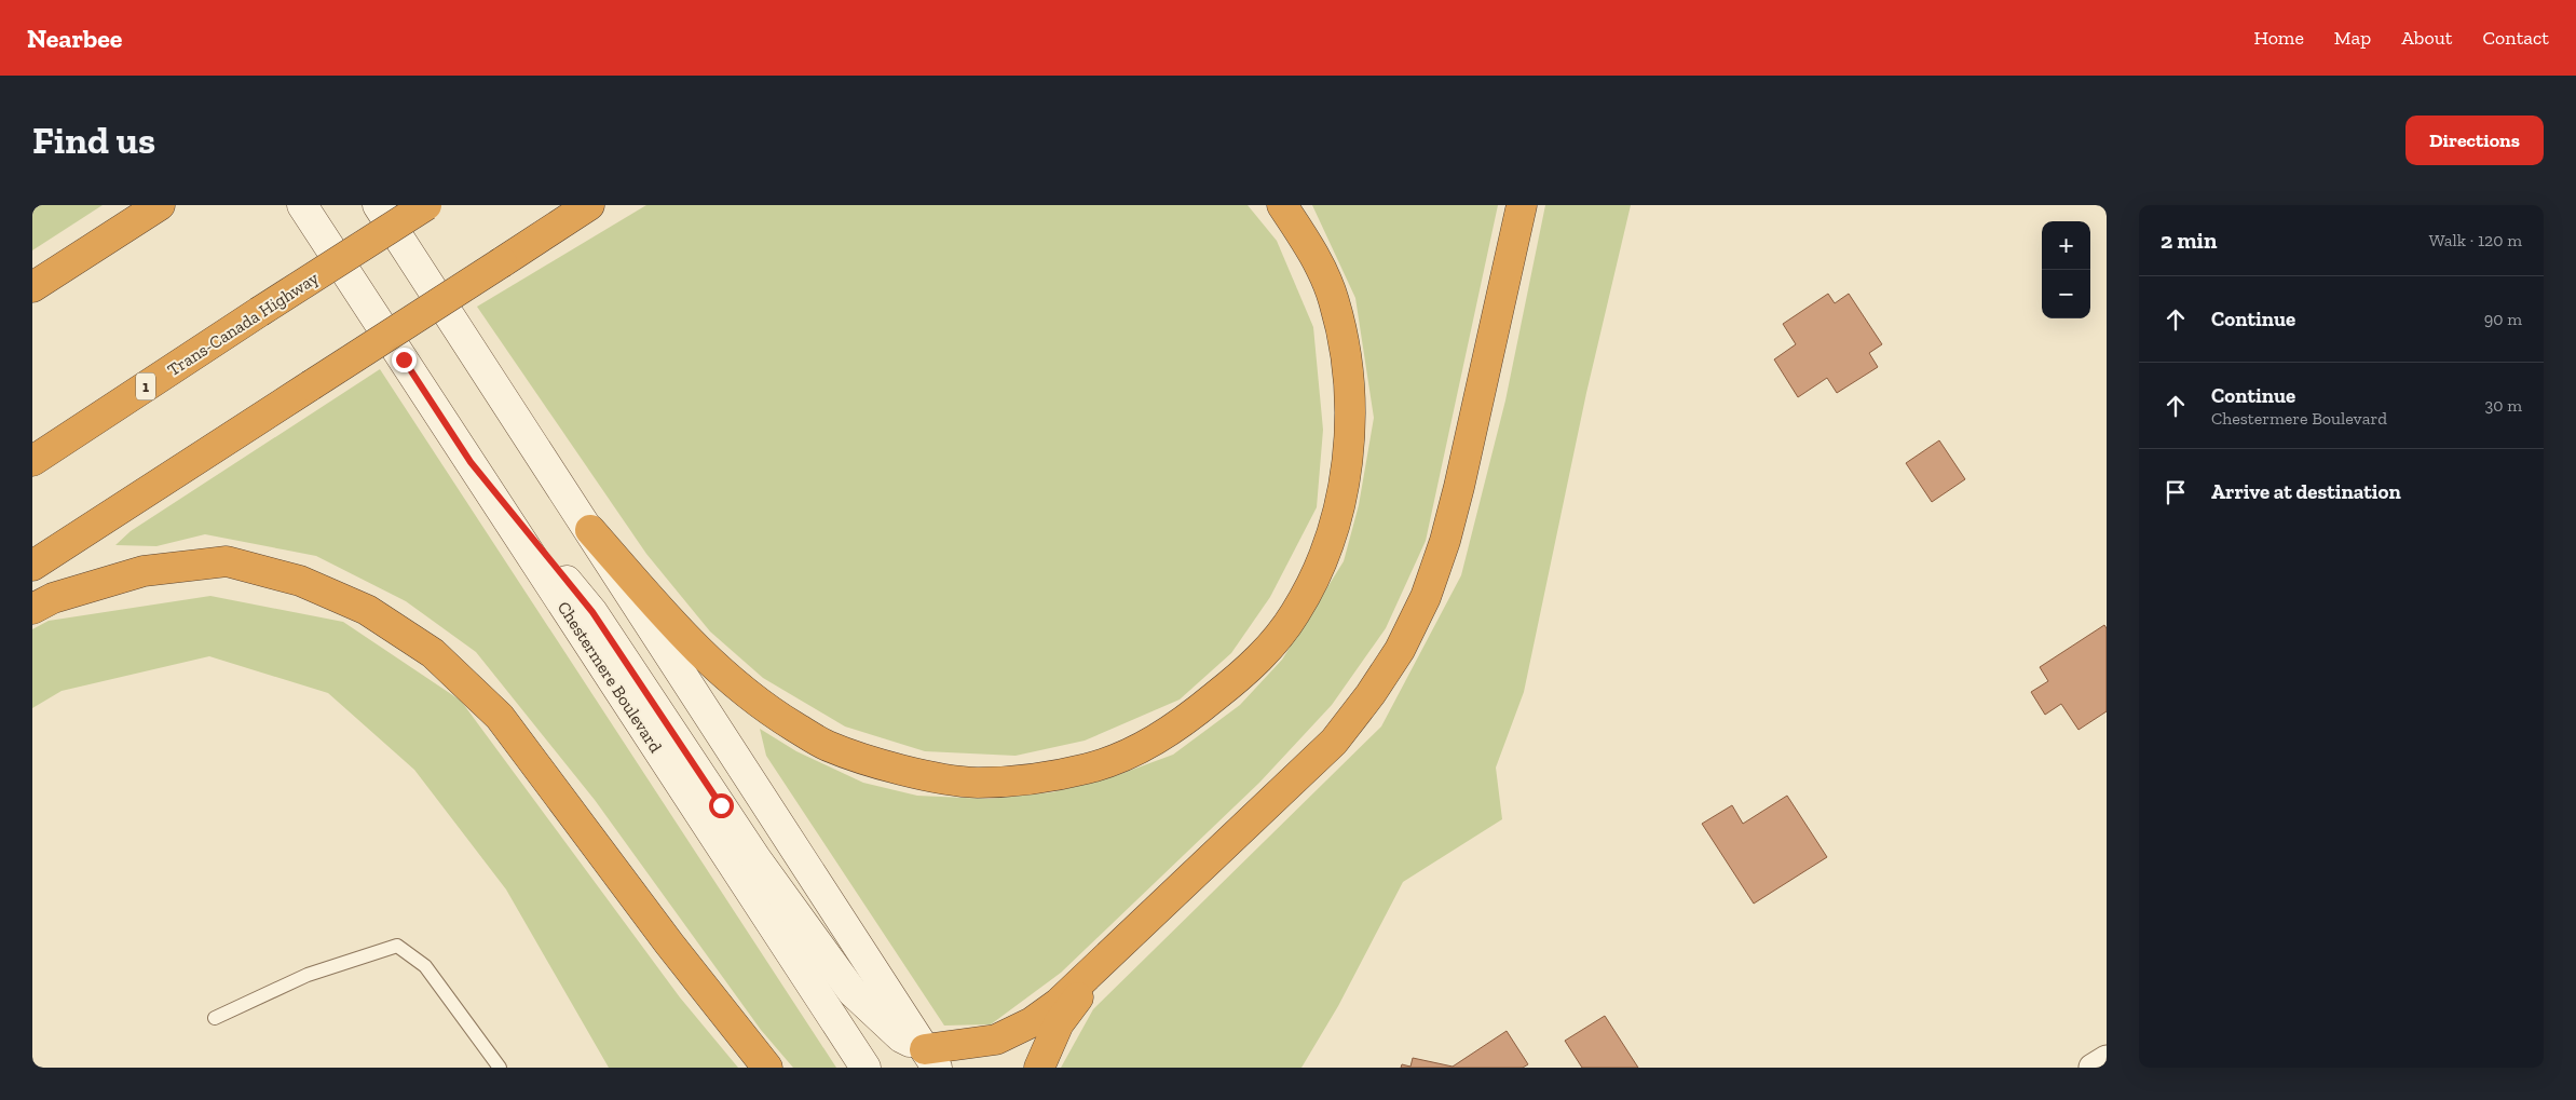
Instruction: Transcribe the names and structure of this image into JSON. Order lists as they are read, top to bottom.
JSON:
{
  "streets": {
    "highway": ["Trans-Canada Highway", "1"],
    "main road": ["Chestermere Boulevard"]
  },
  "page": {
    "header": "Nearbee",
    "nav": [
      "Home",
      "Map",
      "About",
      "Contact"
    ],
    "buttons": "Directions",
    "title": "Find us",
    "heading": ["2 min", "Walk · 120 m"],
    "map_buttons": ["+", "−"],
    "list": [
      ["Continue", "90 m"],
      ["Continue", "Chestermere Boulevard", "30 m"],
      "Arrive at destination"
    ]
  }
}
